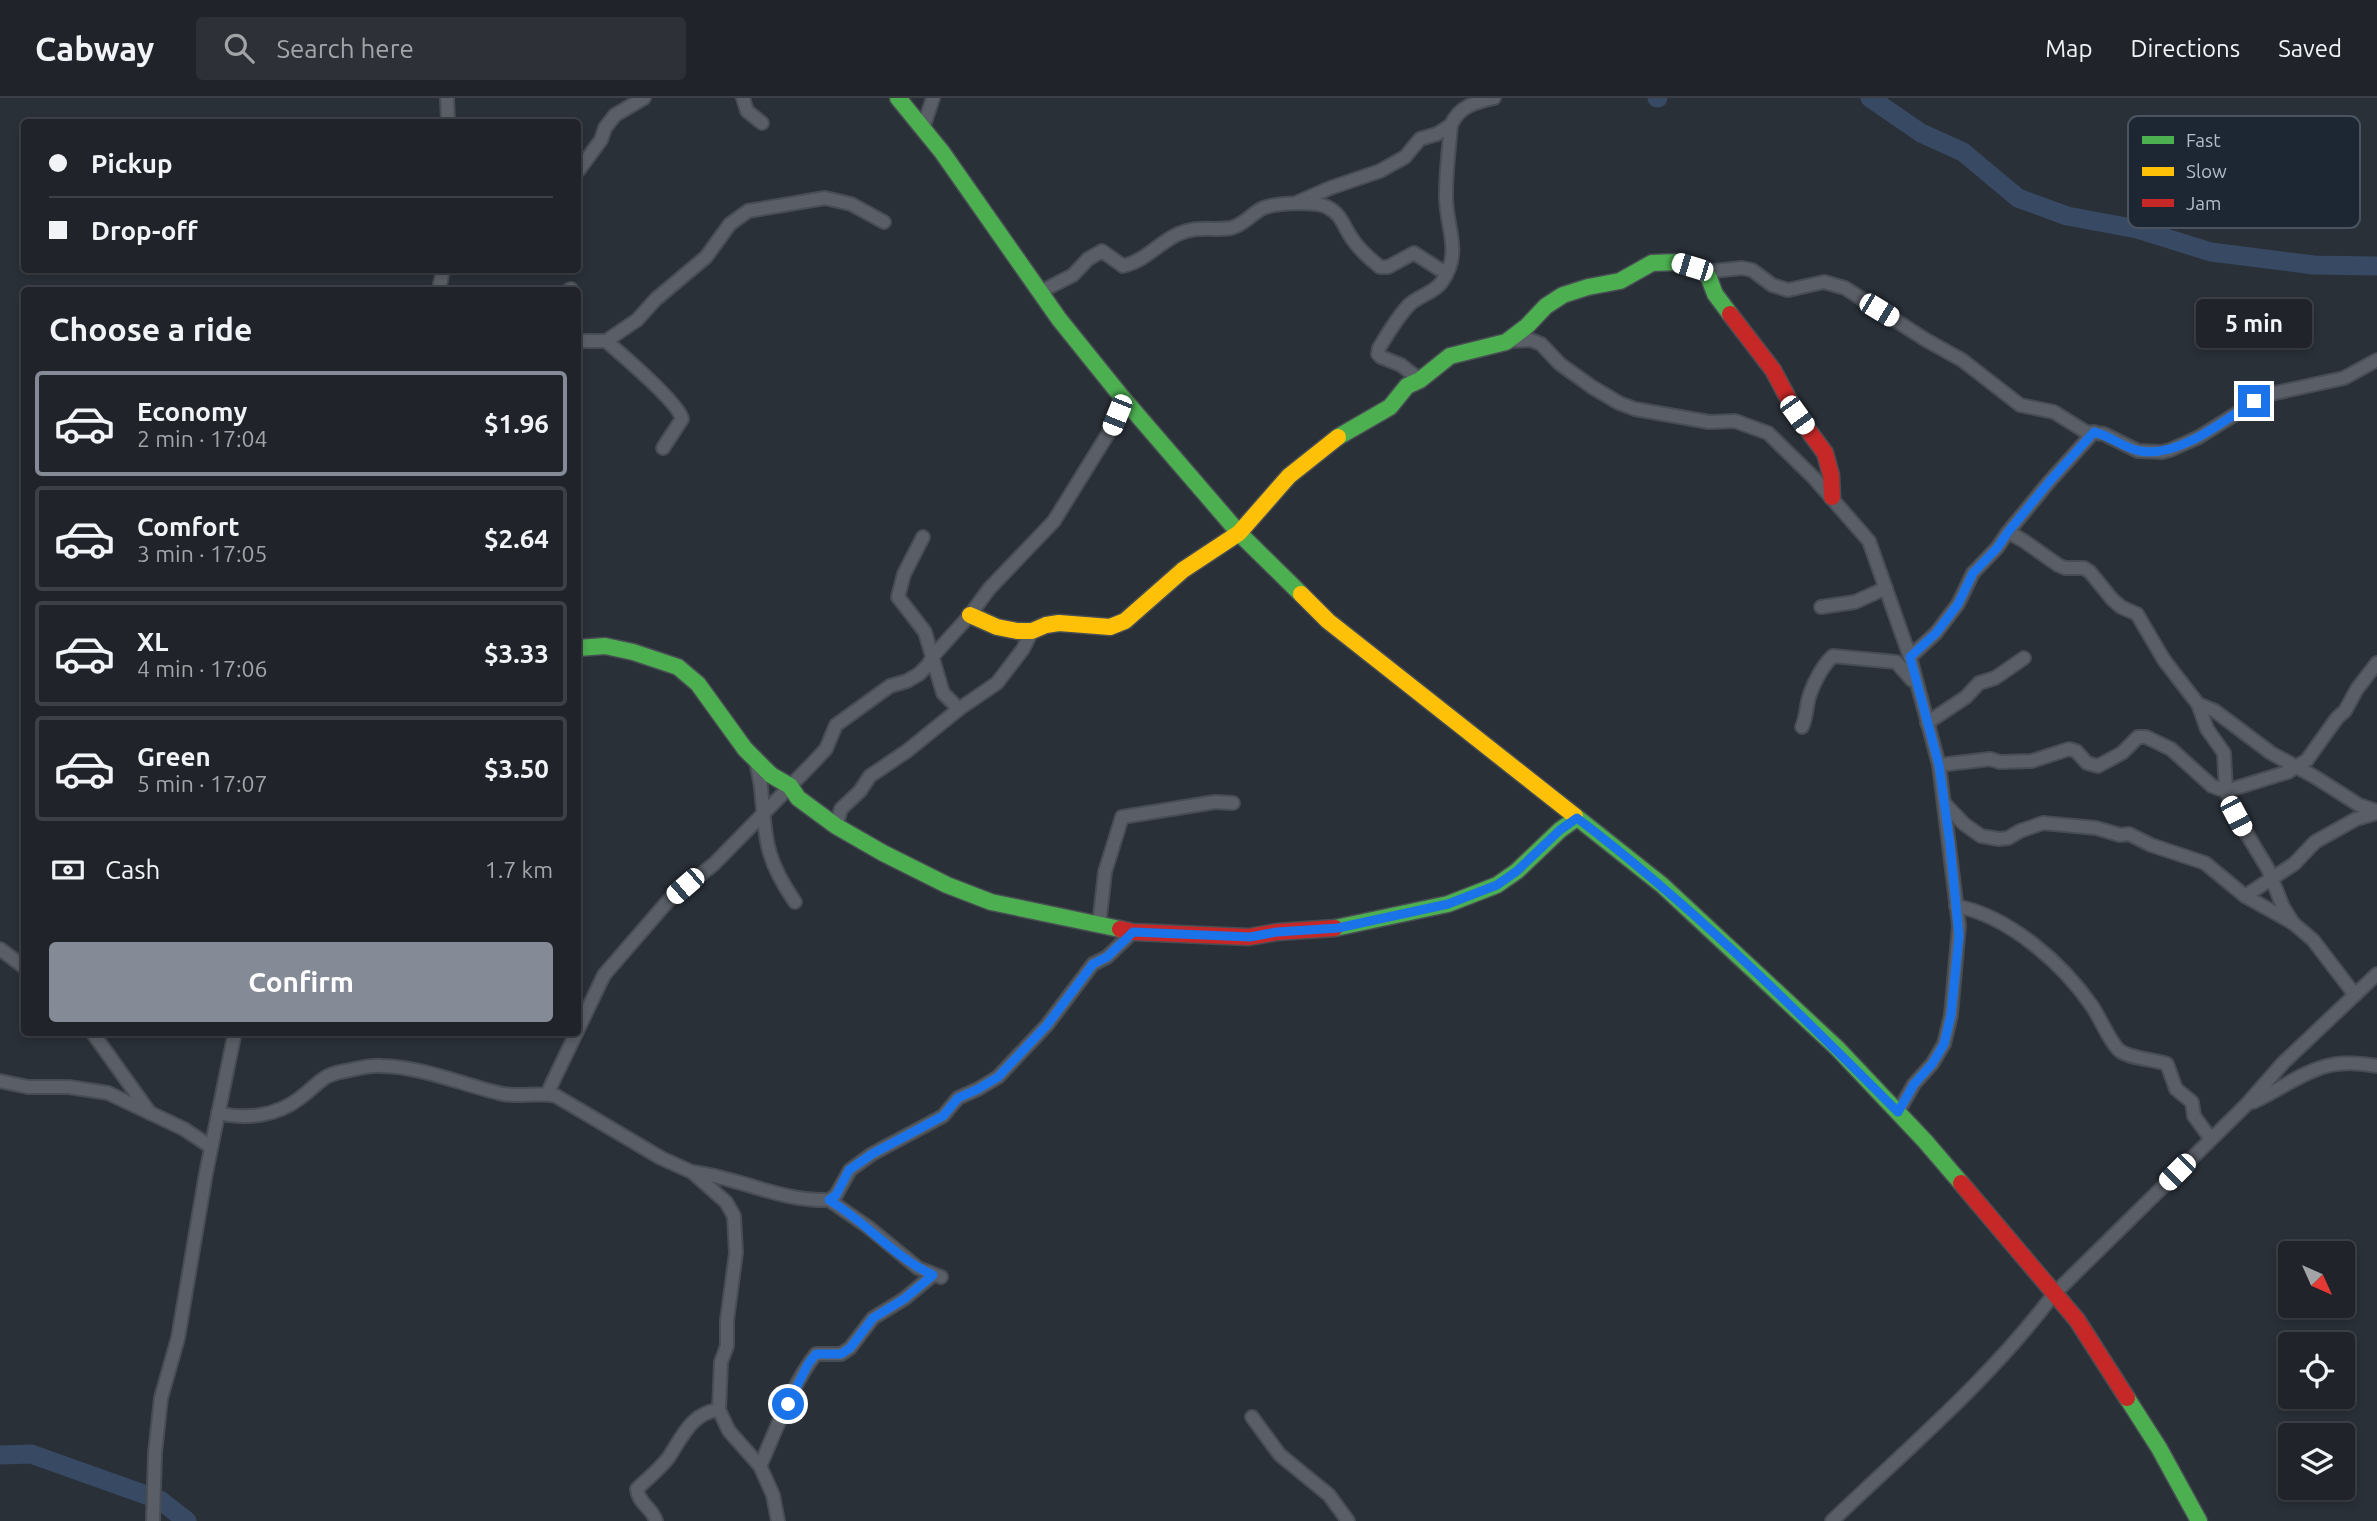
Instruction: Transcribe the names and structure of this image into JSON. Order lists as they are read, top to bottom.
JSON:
{
  "legend": ["Fast", "Slow", "Jam"],
  "north": "bottom right",
  "page": {
    "header": "Cabway",
    "search": "Search here",
    "nav": ["Map", "Directions", "Saved"],
    "banner": ["Pickup", "Drop-off"],
    "heading": "Choose a ride",
    "bubble": "5 min",
    "list": [
      {
        "name": "Economy",
        "note": "2 min · 17:04",
        "value": "$1.96"
      },
      {
        "name": "Comfort",
        "note": "3 min · 17:05",
        "value": "$2.64"
      },
      {
        "name": "XL",
        "note": "4 min · 17:06",
        "value": "$3.33"
      },
      {
        "name": "Green",
        "note": "5 min · 17:07",
        "value": "$3.50"
      }
    ],
    "pay": ["Cash", "1.7 km"],
    "buttons": "Confirm"
  }
}
